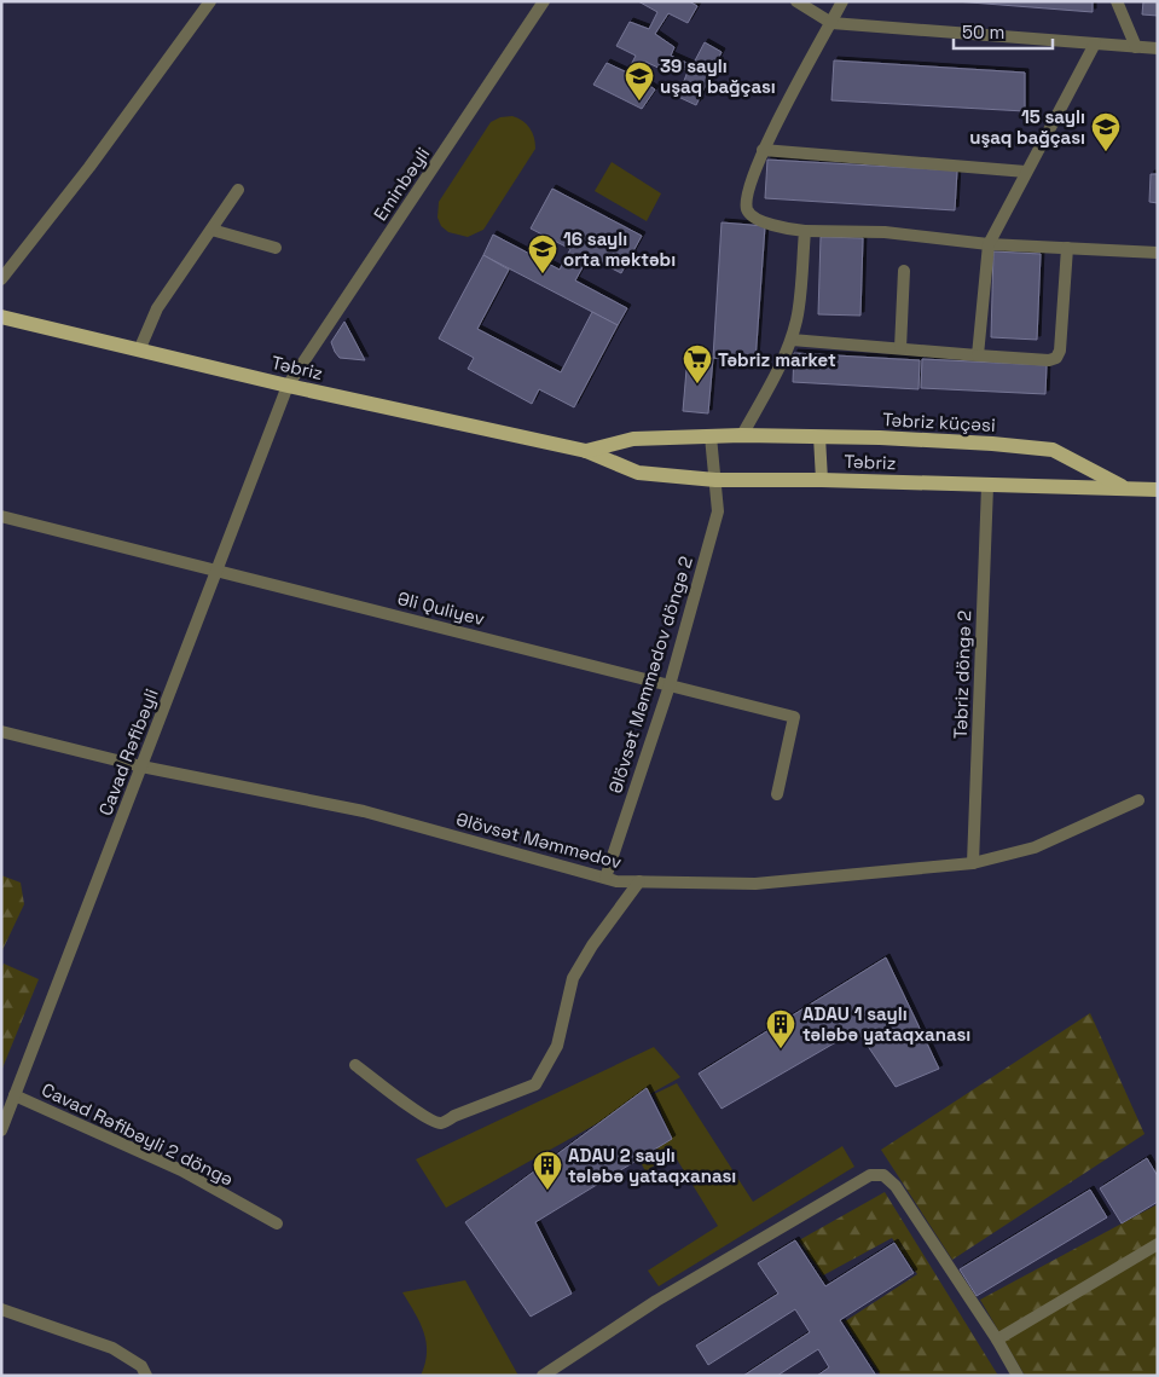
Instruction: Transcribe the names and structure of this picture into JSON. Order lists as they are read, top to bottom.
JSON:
{
  "streets": {
    "main road": ["Təbriz", "Təbriz küçəsi"],
    "street": [
      "Eminbəyli",
      "Əli Quliyev",
      "Əlövsət Məmmədov döngə 2",
      "Təbriz döngə 2",
      "Cavad Rəfibəyli",
      "Əlövsət Məmmədov",
      "Cavad Rəfibəyli 2 döngə"
    ]
  },
  "crossings": [
    ["Eminbəyli", "Təbriz"],
    ["Eminbəyli", "Cavad Rəfibəyli"],
    ["Təbriz", "Təbriz küçəsi"],
    ["Təbriz", "Əlövsət Məmmədov döngə 2"],
    ["Təbriz", "Təbriz döngə 2"],
    ["Təbriz", "Cavad Rəfibəyli"],
    ["Əli Quliyev", "Əlövsət Məmmədov döngə 2"],
    ["Əli Quliyev", "Cavad Rəfibəyli"],
    ["Əlövsət Məmmədov döngə 2", "Əlövsət Məmmədov"],
    ["Təbriz döngə 2", "Əlövsət Məmmədov"],
    ["Cavad Rəfibəyli", "Əlövsət Məmmədov"],
    ["Cavad Rəfibəyli", "Cavad Rəfibəyli 2 döngə"]
  ],
  "places": {
    "school or university": ["39 saylı uşaq bağçası", "15 saylı uşaq bağçası", "16 saylı orta məktəbı"],
    "supermarket": ["Təbriz market"],
    "building": ["ADAU 1 saylı tələbə yataqxanası", "ADAU 2 saylı tələbə yataqxanası"]
  },
  "scale_bar": "50 m"
}
